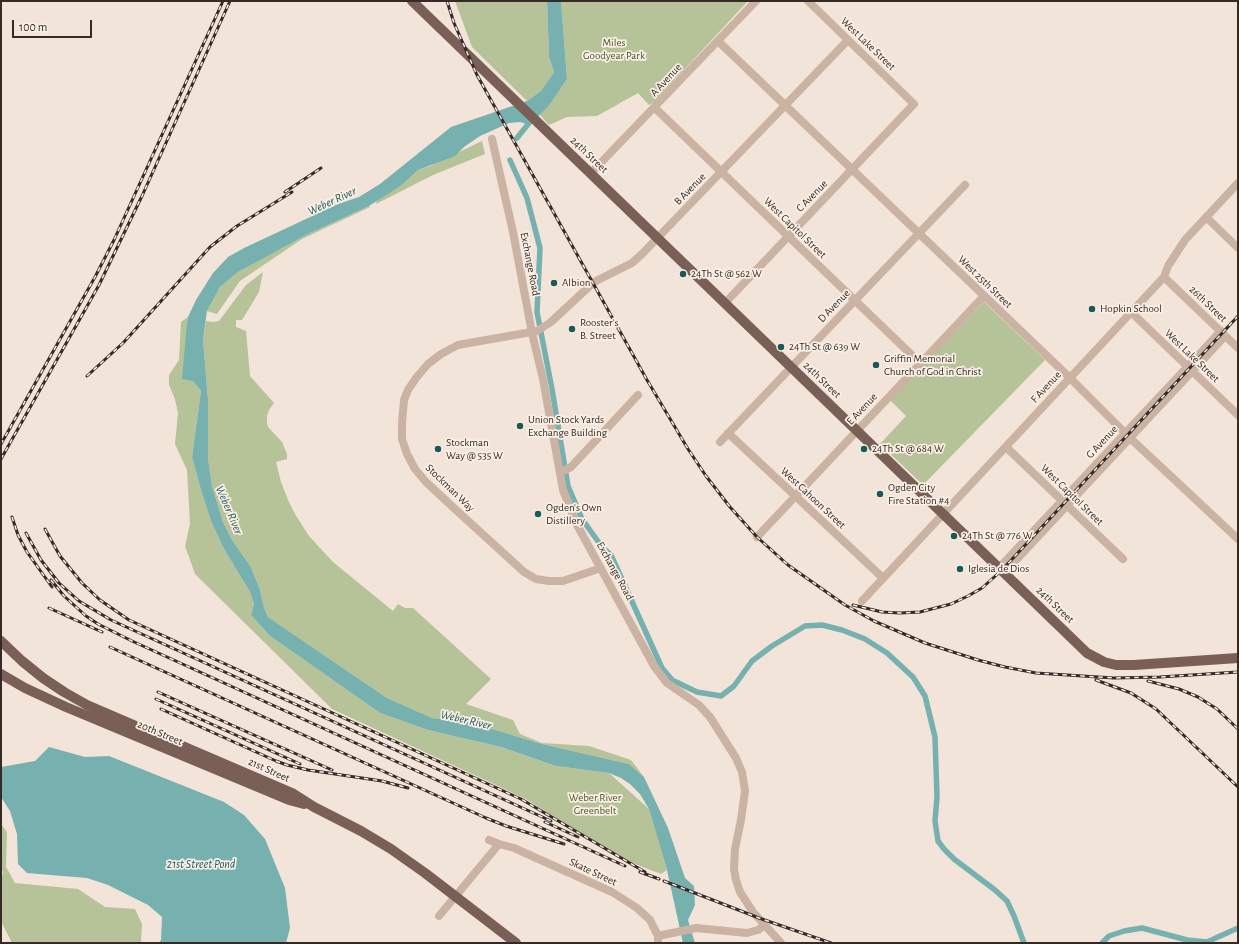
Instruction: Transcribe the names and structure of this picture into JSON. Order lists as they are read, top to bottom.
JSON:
{
  "streets": {
    "main road": ["24th Street", "20th Street", "21st Street"],
    "street": [
      "West Lake Street",
      "A Avenue",
      "B Avenue",
      "C Avenue",
      "West Capitol Street",
      "Exchange Road",
      "West 25th Street",
      "26th Street",
      "D Avenue",
      "F Avenue",
      "E Avenue",
      "G Avenue",
      "Stockman Way",
      "West Cahoon Street",
      "Skate Street"
    ]
  },
  "crossings": [
    ["West Lake Street", "B Avenue"],
    ["West Lake Street", "C Avenue"],
    ["West Lake Street", "F Avenue"],
    ["West Lake Street", "G Avenue"],
    ["A Avenue", "24th Street"],
    ["A Avenue", "West Capitol Street"],
    ["A Avenue", "West 25th Street"],
    ["24th Street", "B Avenue"],
    ["24th Street", "C Avenue"],
    ["24th Street", "D Avenue"],
    ["24th Street", "F Avenue"],
    ["24th Street", "E Avenue"],
    ["24th Street", "G Avenue"],
    ["B Avenue", "West Capitol Street"],
    ["B Avenue", "Exchange Road"],
    ["B Avenue", "West 25th Street"],
    ["B Avenue", "Stockman Way"],
    ["C Avenue", "West Capitol Street"],
    ["C Avenue", "West 25th Street"],
    ["West Capitol Street", "D Avenue"],
    ["West Capitol Street", "F Avenue"],
    ["West Capitol Street", "E Avenue"],
    ["West Capitol Street", "G Avenue"],
    ["Exchange Road", "Stockman Way"],
    ["West 25th Street", "D Avenue"],
    ["West 25th Street", "F Avenue"],
    ["West 25th Street", "E Avenue"],
    ["West 25th Street", "G Avenue"],
    ["26th Street", "F Avenue"],
    ["26th Street", "G Avenue"],
    ["D Avenue", "West Cahoon Street"],
    ["F Avenue", "West Cahoon Street"],
    ["E Avenue", "West Cahoon Street"],
    ["20th Street", "21st Street"]
  ],
  "water": ["Weber River", "21st Street Pond"],
  "parks": ["Miles Goodyear Park", "Weber River Greenbelt"],
  "places": [
    "24Th St @ 562 W",
    "Albion",
    "Hopkin School",
    "Rooster's B. Street",
    "24Th St @ 639 W",
    "Griffin Memorial Church of God in Christ",
    "Union Stock Yards Exchange Building",
    "Stockman Way @ 535 W",
    "24Th St @ 684 W",
    "Ogden City Fire Station #4",
    "Ogden's Own Distillery",
    "24Th St @ 776 W",
    "Iglesia de Dios"
  ],
  "scale_bar": "100 m"
}
